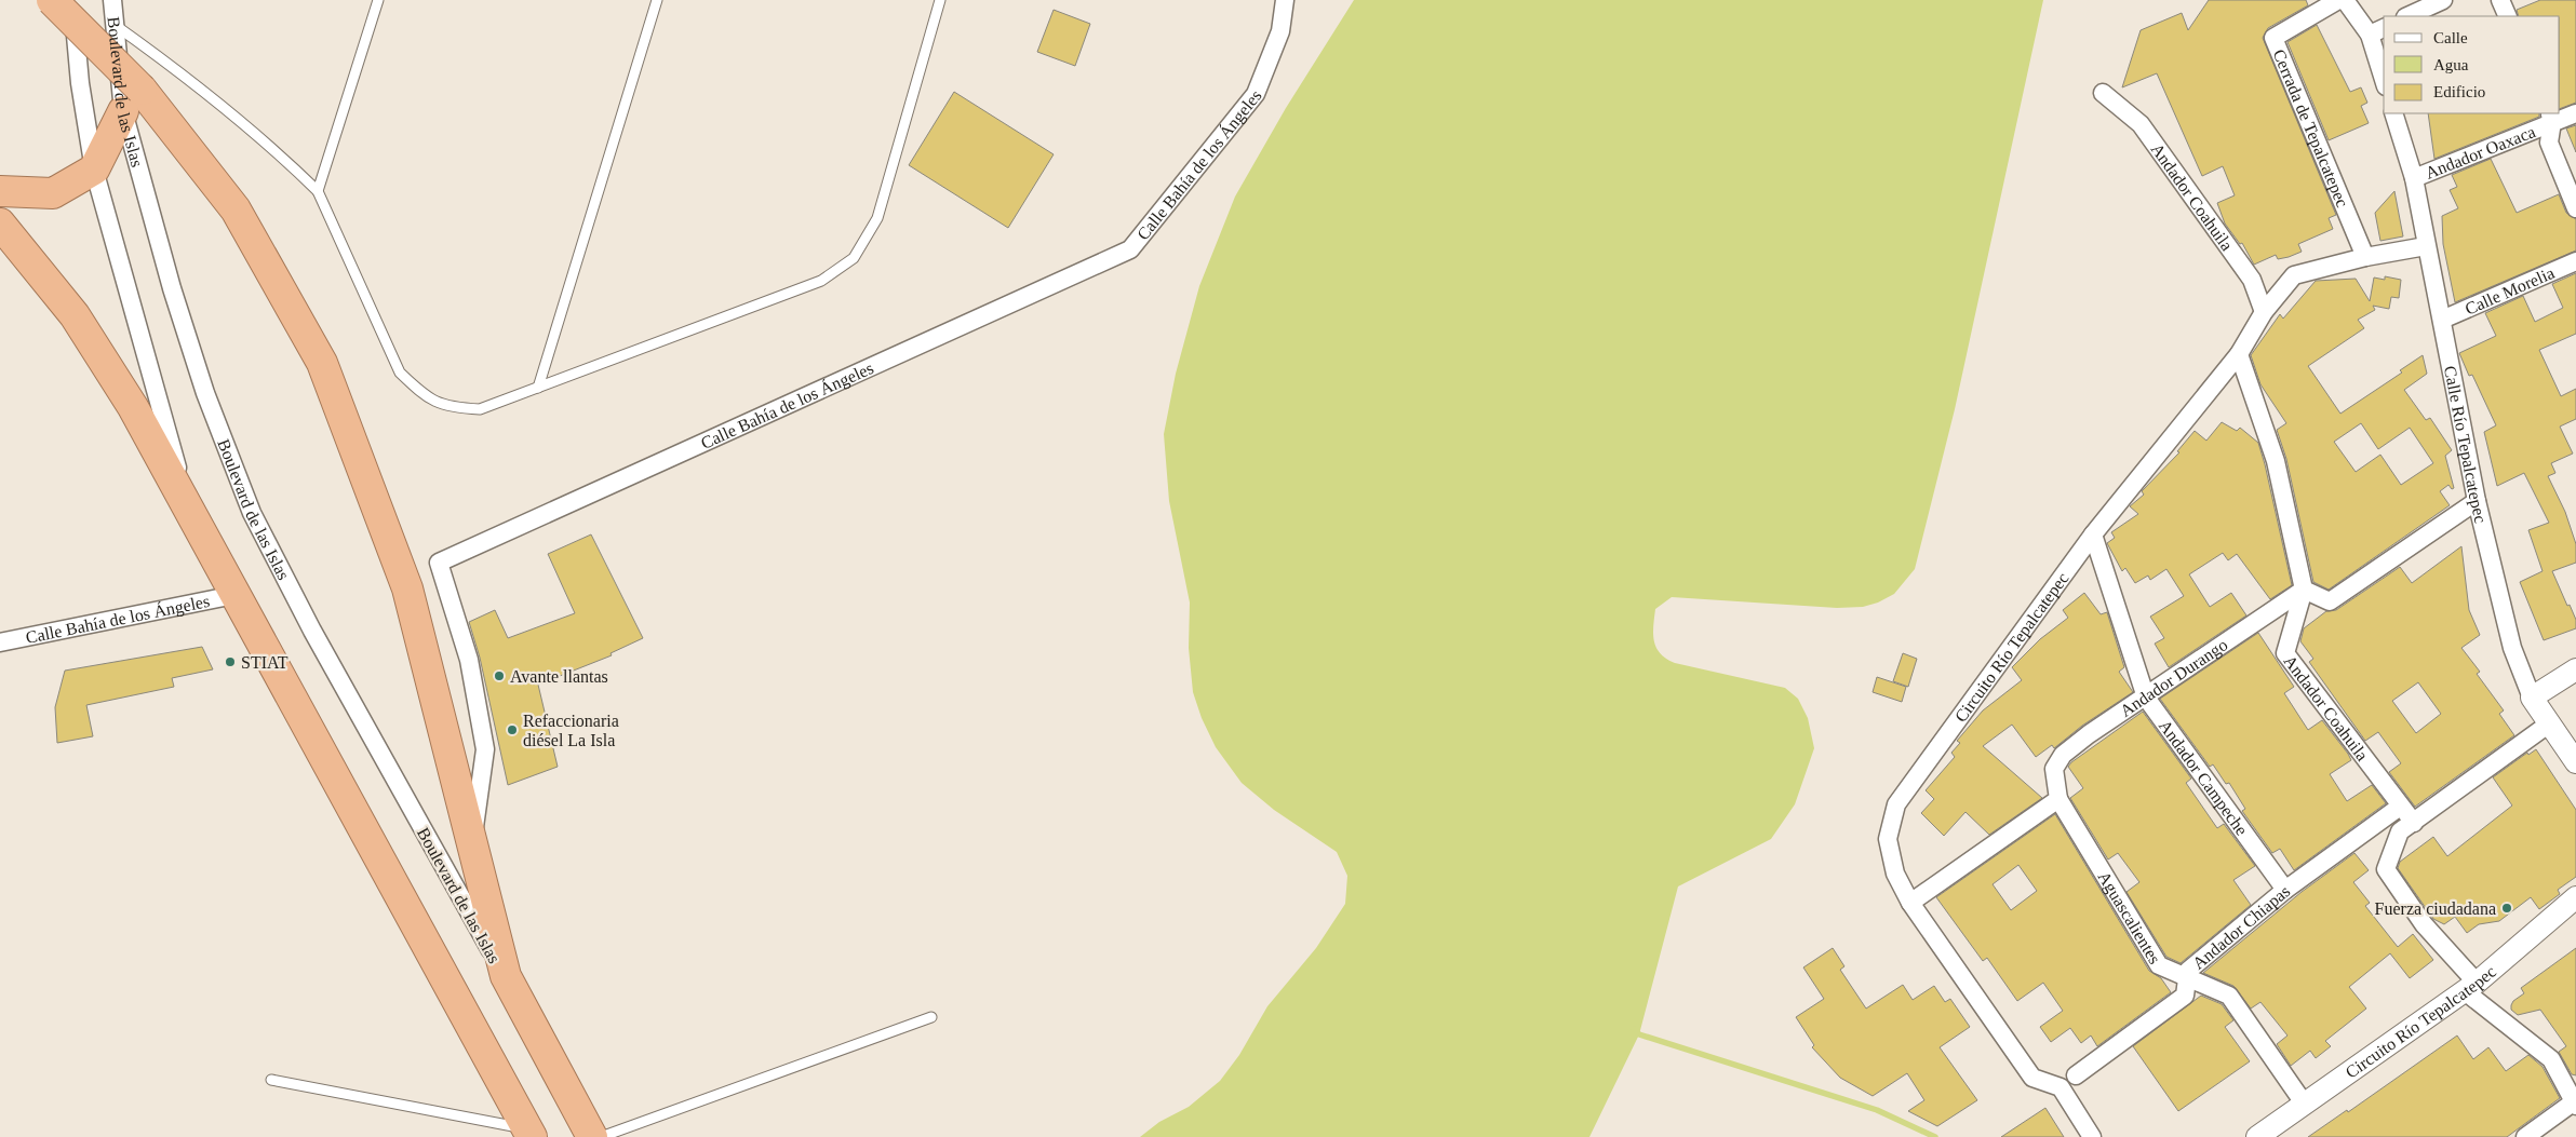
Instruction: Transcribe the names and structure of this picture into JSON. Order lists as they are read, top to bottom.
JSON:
{
  "streets": {
    "street": [
      "Boulevard de las Islas",
      "Cerrada de Tepalcatepec",
      "Andador Oaxaca",
      "Calle Bahía de los Ángeles",
      "Andador Coahuila",
      "Calle Morelia",
      "Calle Río Tepalcatepec",
      "Circuito Río Tepalcatepec",
      "Andador Durango",
      "Andador Campeche",
      "Aguascalientes",
      "Andador Chiapas"
    ]
  },
  "crossings": [
    ["Cerrada de Tepalcatepec", "Circuito Río Tepalcatepec"],
    ["Andador Oaxaca", "Calle Río Tepalcatepec"],
    ["Andador Coahuila", "Circuito Río Tepalcatepec"],
    ["Andador Coahuila", "Andador Durango"],
    ["Andador Coahuila", "Andador Chiapas"],
    ["Calle Morelia", "Calle Río Tepalcatepec"],
    ["Calle Río Tepalcatepec", "Circuito Río Tepalcatepec"],
    ["Circuito Río Tepalcatepec", "Andador Campeche"],
    ["Circuito Río Tepalcatepec", "Aguascalientes"],
    ["Andador Durango", "Andador Campeche"],
    ["Andador Durango", "Aguascalientes"],
    ["Andador Campeche", "Andador Chiapas"],
    ["Aguascalientes", "Andador Chiapas"]
  ],
  "places": [
    "STIAT",
    "Avante llantas",
    "Refaccionaria diésel La Isla",
    "Fuerza ciudadana"
  ],
  "legend": ["Calle", "Agua", "Edificio"]
}
